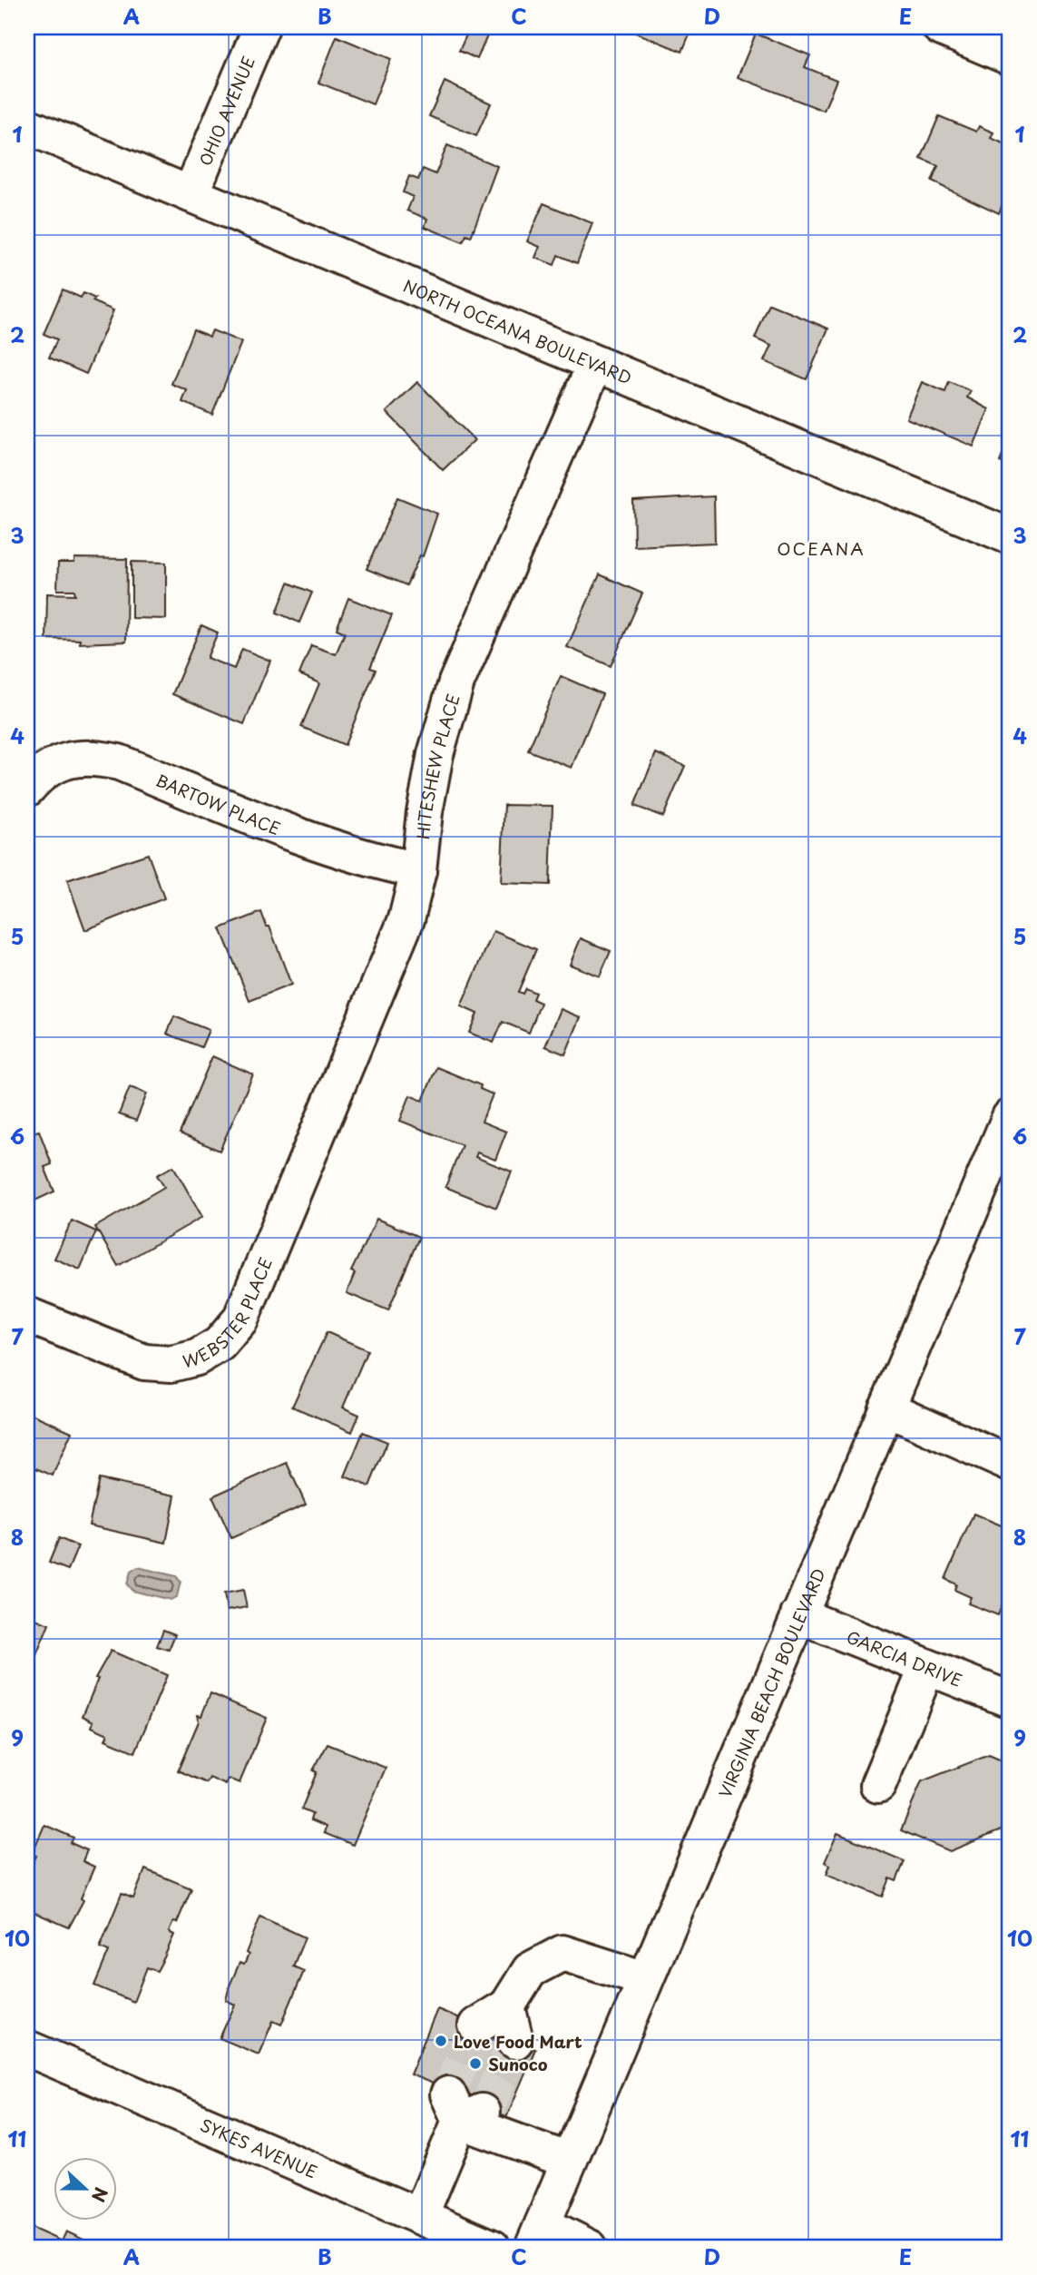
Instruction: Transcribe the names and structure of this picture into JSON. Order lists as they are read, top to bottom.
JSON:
{
  "streets": {
    "street": [
      "OHIO AVENUE",
      "NORTH OCEANA BOULEVARD",
      "HITESHEW PLACE",
      "BARTOW PLACE",
      "WEBSTER PLACE",
      "GARCIA DRIVE",
      "VIRGINIA BEACH BOULEVARD",
      "SYKES AVENUE"
    ]
  },
  "crossings": [
    ["OHIO AVENUE", "NORTH OCEANA BOULEVARD"],
    ["NORTH OCEANA BOULEVARD", "HITESHEW PLACE"],
    ["HITESHEW PLACE", "BARTOW PLACE"],
    ["HITESHEW PLACE", "WEBSTER PLACE"],
    ["GARCIA DRIVE", "VIRGINIA BEACH BOULEVARD"]
  ],
  "districts": ["OCEANA"],
  "places": ["Love Food Mart", "Sunoco"],
  "north": "right",
  "grid": {
    "columns": [
      "A",
      "B",
      "C",
      "D",
      "E"
    ],
    "rows": [
      "1",
      "2",
      "3",
      "4",
      "5",
      "6",
      "7",
      "8",
      "9",
      "10",
      "11"
    ]
  }
}
